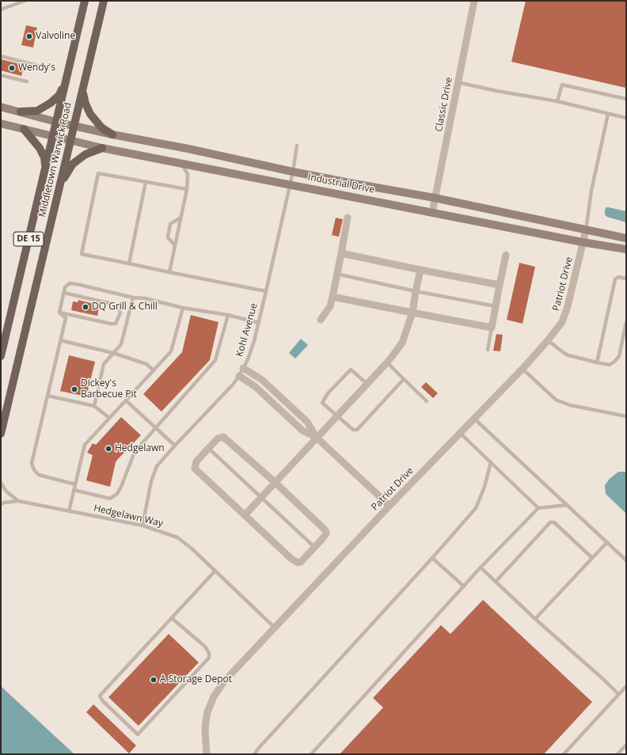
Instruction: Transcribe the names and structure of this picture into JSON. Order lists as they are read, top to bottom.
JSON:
{
  "streets": {
    "main road": ["Middletown Warwick Road", "DE 15"],
    "street": ["Classic Drive", "Industrial Drive", "Patriot Drive"],
    "lane": ["Kohl Avenue", "Hedgelawn Way"]
  },
  "crossings": [
    ["Classic Drive", "Industrial Drive"],
    ["Middletown Warwick Road", "Industrial Drive"],
    ["Industrial Drive", "Patriot Drive"],
    ["Industrial Drive", "Kohl Avenue"],
    ["Patriot Drive", "Hedgelawn Way"],
    ["Kohl Avenue", "Hedgelawn Way"]
  ],
  "places": [
    "Valvoline",
    "Wendy's",
    "DQ Grill & Chill",
    "Dickey's Barbecue Pit",
    "Hedgelawn",
    "A Storage Depot"
  ]
}
